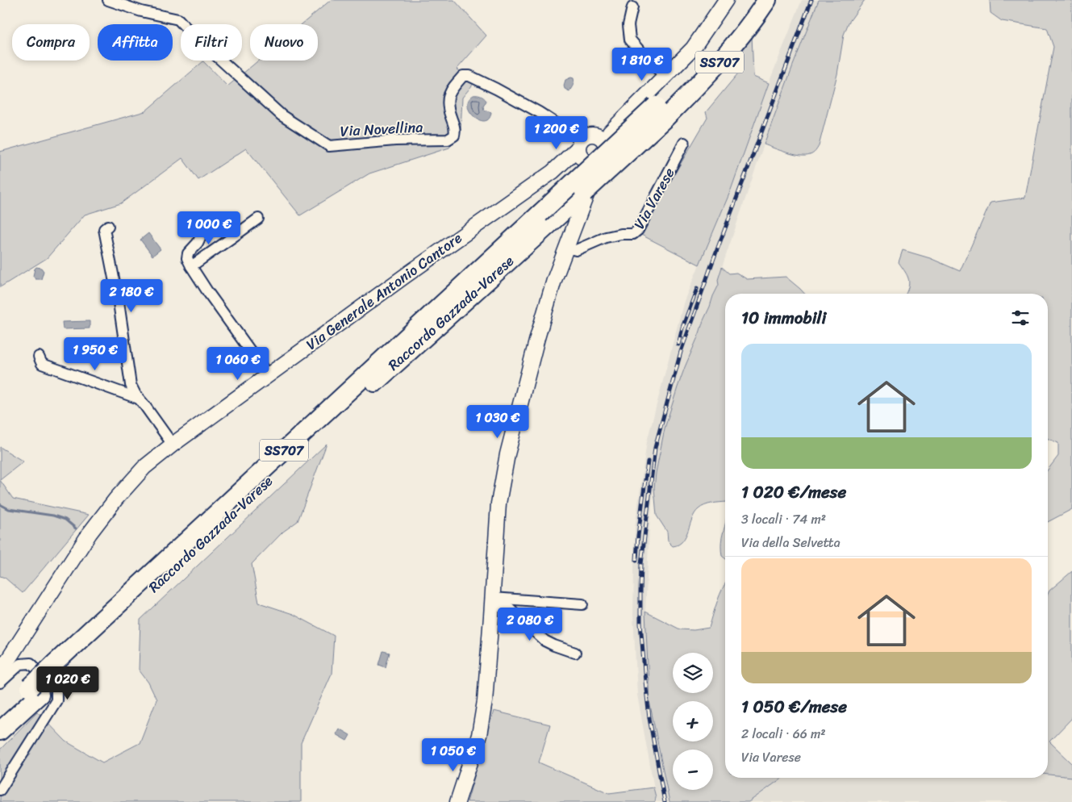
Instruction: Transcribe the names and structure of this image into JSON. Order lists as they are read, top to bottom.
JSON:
{
  "streets": {
    "highway": ["SS707", "Raccordo Gazzada-Varese"],
    "main road": ["Via Generale Antonio Cantore"],
    "street": ["Via Novellina", "Via Varese"]
  },
  "crossings": [
    ["Via Novellina", "Via Generale Antonio Cantore"]
  ],
  "page": {
    "chip": [
      "Compra",
      "Affitta",
      "Filtri",
      "Nuovo"
    ],
    "price": [
      "1 810 €",
      "1 200 €",
      "1 000 €",
      "2 180 €",
      "1 950 €",
      "1 060 €",
      "1 030 €",
      "2 080 €",
      "1 020 €",
      "1 050 €"
    ],
    "heading": "10 immobili",
    "list": [
      {
        "name": "1 020 €/mese",
        "note": "3 locali · 74 m² · Via della Selvetta"
      },
      {
        "name": "1 050 €/mese",
        "note": "2 locali · 66 m² · Via Varese"
      }
    ],
    "map_buttons": ["+", "−"]
  }
}
